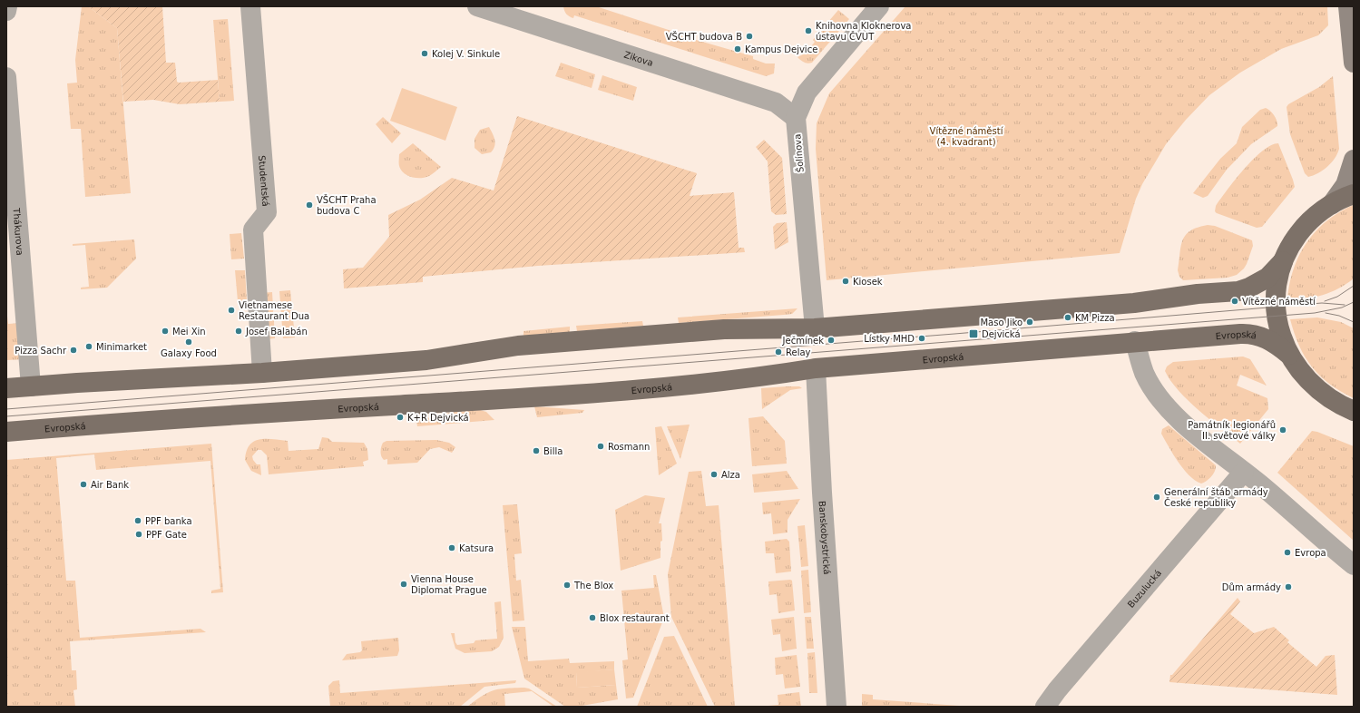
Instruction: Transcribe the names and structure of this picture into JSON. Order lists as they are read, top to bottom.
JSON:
{
  "streets": {
    "main road": ["Evropská"],
    "street": [
      "Zikova",
      "Šolínova",
      "Studentská",
      "Thákurova",
      "Banskobystrická",
      "Buzulucká"
    ]
  },
  "crossings": [
    ["Zikova", "Šolínova"],
    ["Evropská", "Banskobystrická"]
  ],
  "parks": ["Vítězné náměstí (4. kvadrant)"],
  "places": {
    "other": [
      "Knihovna Kloknerova ústavu ČVUT",
      "VŠCHT budova B",
      "Kampus Dejvice",
      "Kolej V. Sinkule",
      "VŠCHT Praha budova C",
      "Kiosek",
      "Vítězné náměstí",
      "Vietnamese Restaurant Dua",
      "KM Pizza",
      "Maso Jiko",
      "Mei Xin",
      "Josef Balabán",
      "Lístky MHD",
      "Ječmínek",
      "Galaxy Food",
      "Minimarket",
      "Pizza Sachr",
      "Relay",
      "K+R Dejvická",
      "Památník legionářů II. světové války",
      "Rosmann",
      "Billa",
      "Alza",
      "Air Bank",
      "Generální štáb armády České republiky",
      "PPF banka",
      "PPF Gate",
      "Katsura",
      "Evropa",
      "Vienna House Diplomat Prague",
      "The Blox",
      "Dům armády",
      "Blox restaurant"
    ],
    "transit": ["Dejvická"]
  }
}
